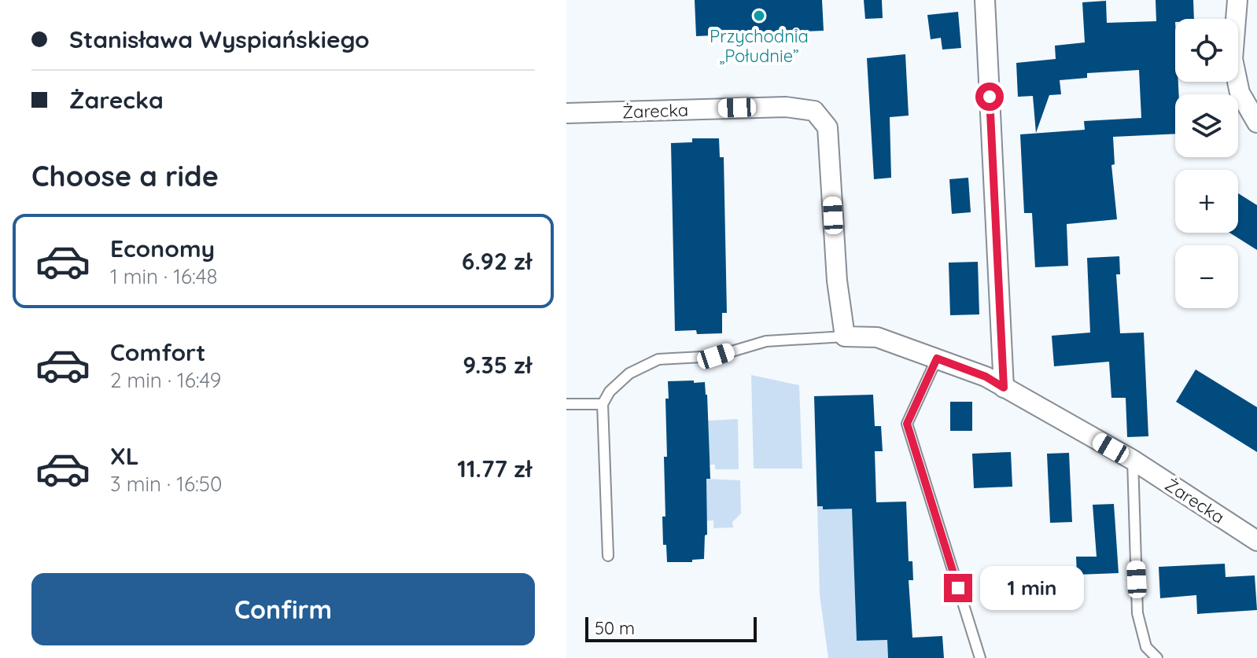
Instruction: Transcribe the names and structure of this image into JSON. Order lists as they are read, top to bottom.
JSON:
{
  "streets": {
    "street": ["Żarecka"]
  },
  "places": ["Przychodnia „Południe”"],
  "scale_bar": "50 m",
  "page": {
    "banner": ["Stanisława Wyspiańskiego", "Żarecka"],
    "map_buttons": ["+", "−"],
    "heading": "Choose a ride",
    "list": [
      {
        "name": "Economy",
        "note": "1 min · 16:48",
        "value": "6.92 zł"
      },
      {
        "name": "Comfort",
        "note": "2 min · 16:49",
        "value": "9.35 zł"
      },
      {
        "name": "XL",
        "note": "3 min · 16:50",
        "value": "11.77 zł"
      }
    ],
    "buttons": "Confirm",
    "bubble": "1 min",
    "scale": "50 m"
  }
}
